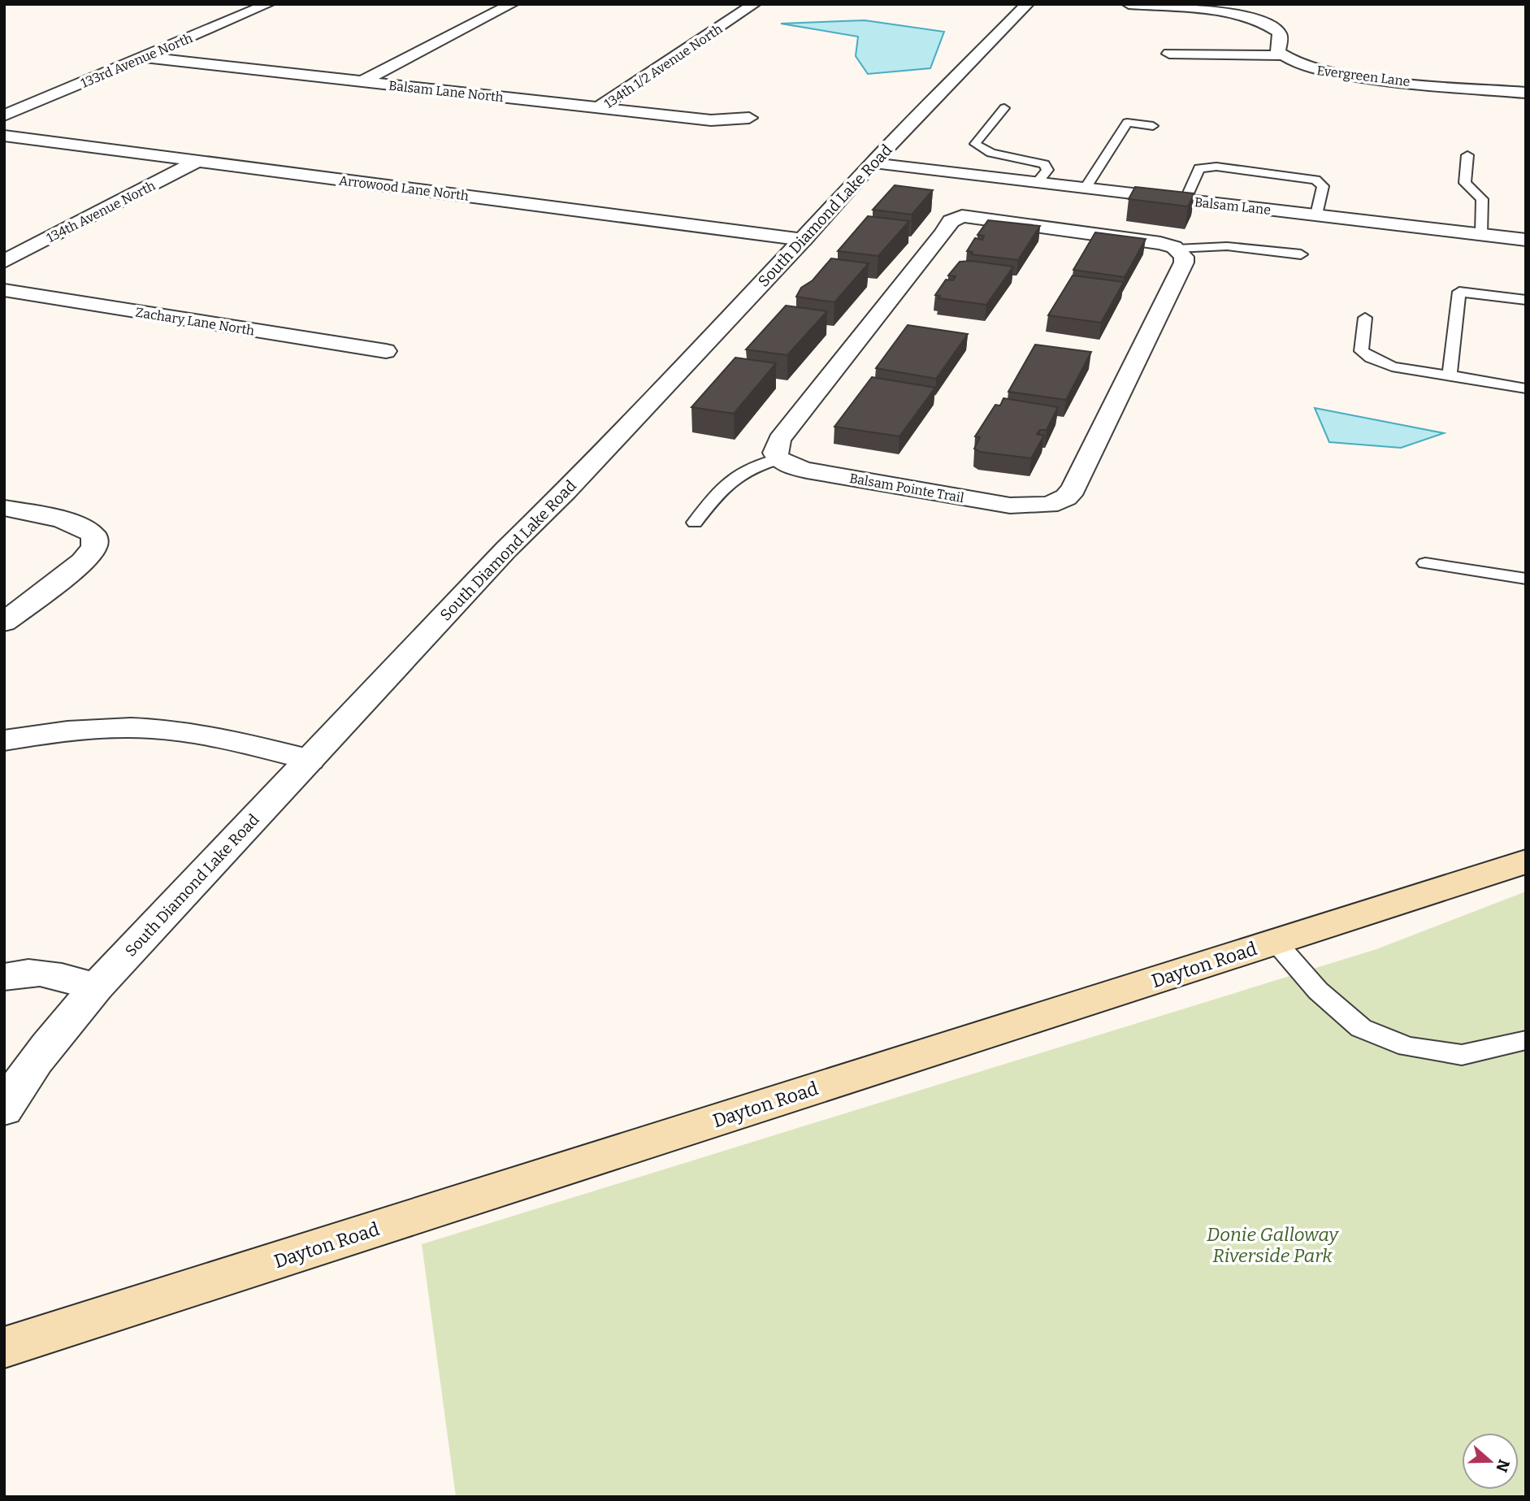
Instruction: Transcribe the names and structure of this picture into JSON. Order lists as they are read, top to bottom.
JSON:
{
  "streets": {
    "main road": ["Dayton Road"],
    "street": [
      "133rd Avenue North",
      "134th 1/2 Avenue North",
      "Evergreen Lane",
      "Balsam Lane North",
      "Arrowood Lane North",
      "Balsam Lane",
      "134th Avenue North",
      "South Diamond Lake Road",
      "Zachary Lane North",
      "Balsam Pointe Trail"
    ]
  },
  "crossings": [
    ["133rd Avenue North", "Balsam Lane North"],
    ["134th 1/2 Avenue North", "Balsam Lane North"],
    ["Arrowood Lane North", "134th Avenue North"],
    ["Arrowood Lane North", "South Diamond Lake Road"],
    ["Balsam Lane", "South Diamond Lake Road"]
  ],
  "parks": ["Donie Galloway Riverside Park"],
  "north": "right"
}
